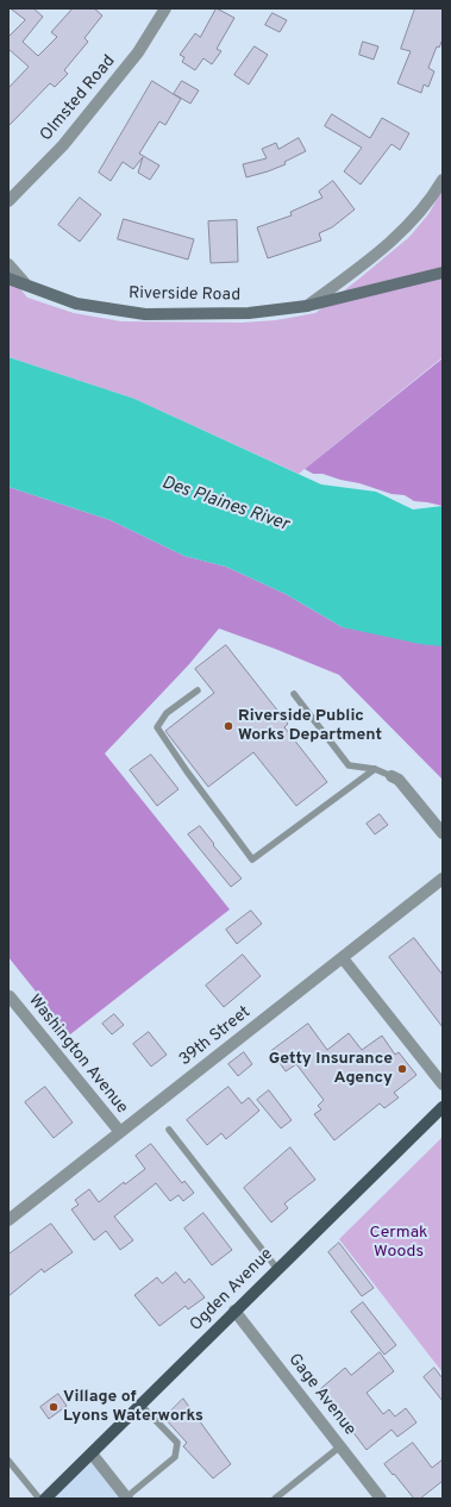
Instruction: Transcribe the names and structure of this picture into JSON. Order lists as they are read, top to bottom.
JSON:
{
  "streets": {
    "main road": ["Ogden Avenue"],
    "street": [
      "Olmsted Road",
      "Riverside Road",
      "39th Street",
      "Washington Avenue",
      "Gage Avenue"
    ]
  },
  "crossings": [
    ["39th Street", "Washington Avenue"],
    ["Ogden Avenue", "Gage Avenue"]
  ],
  "water": ["Des Plaines River"],
  "parks": ["Cermak Woods"],
  "places": ["Riverside Public Works Department", "Getty Insurance Agency", "Village of Lyons Waterworks"]
}
